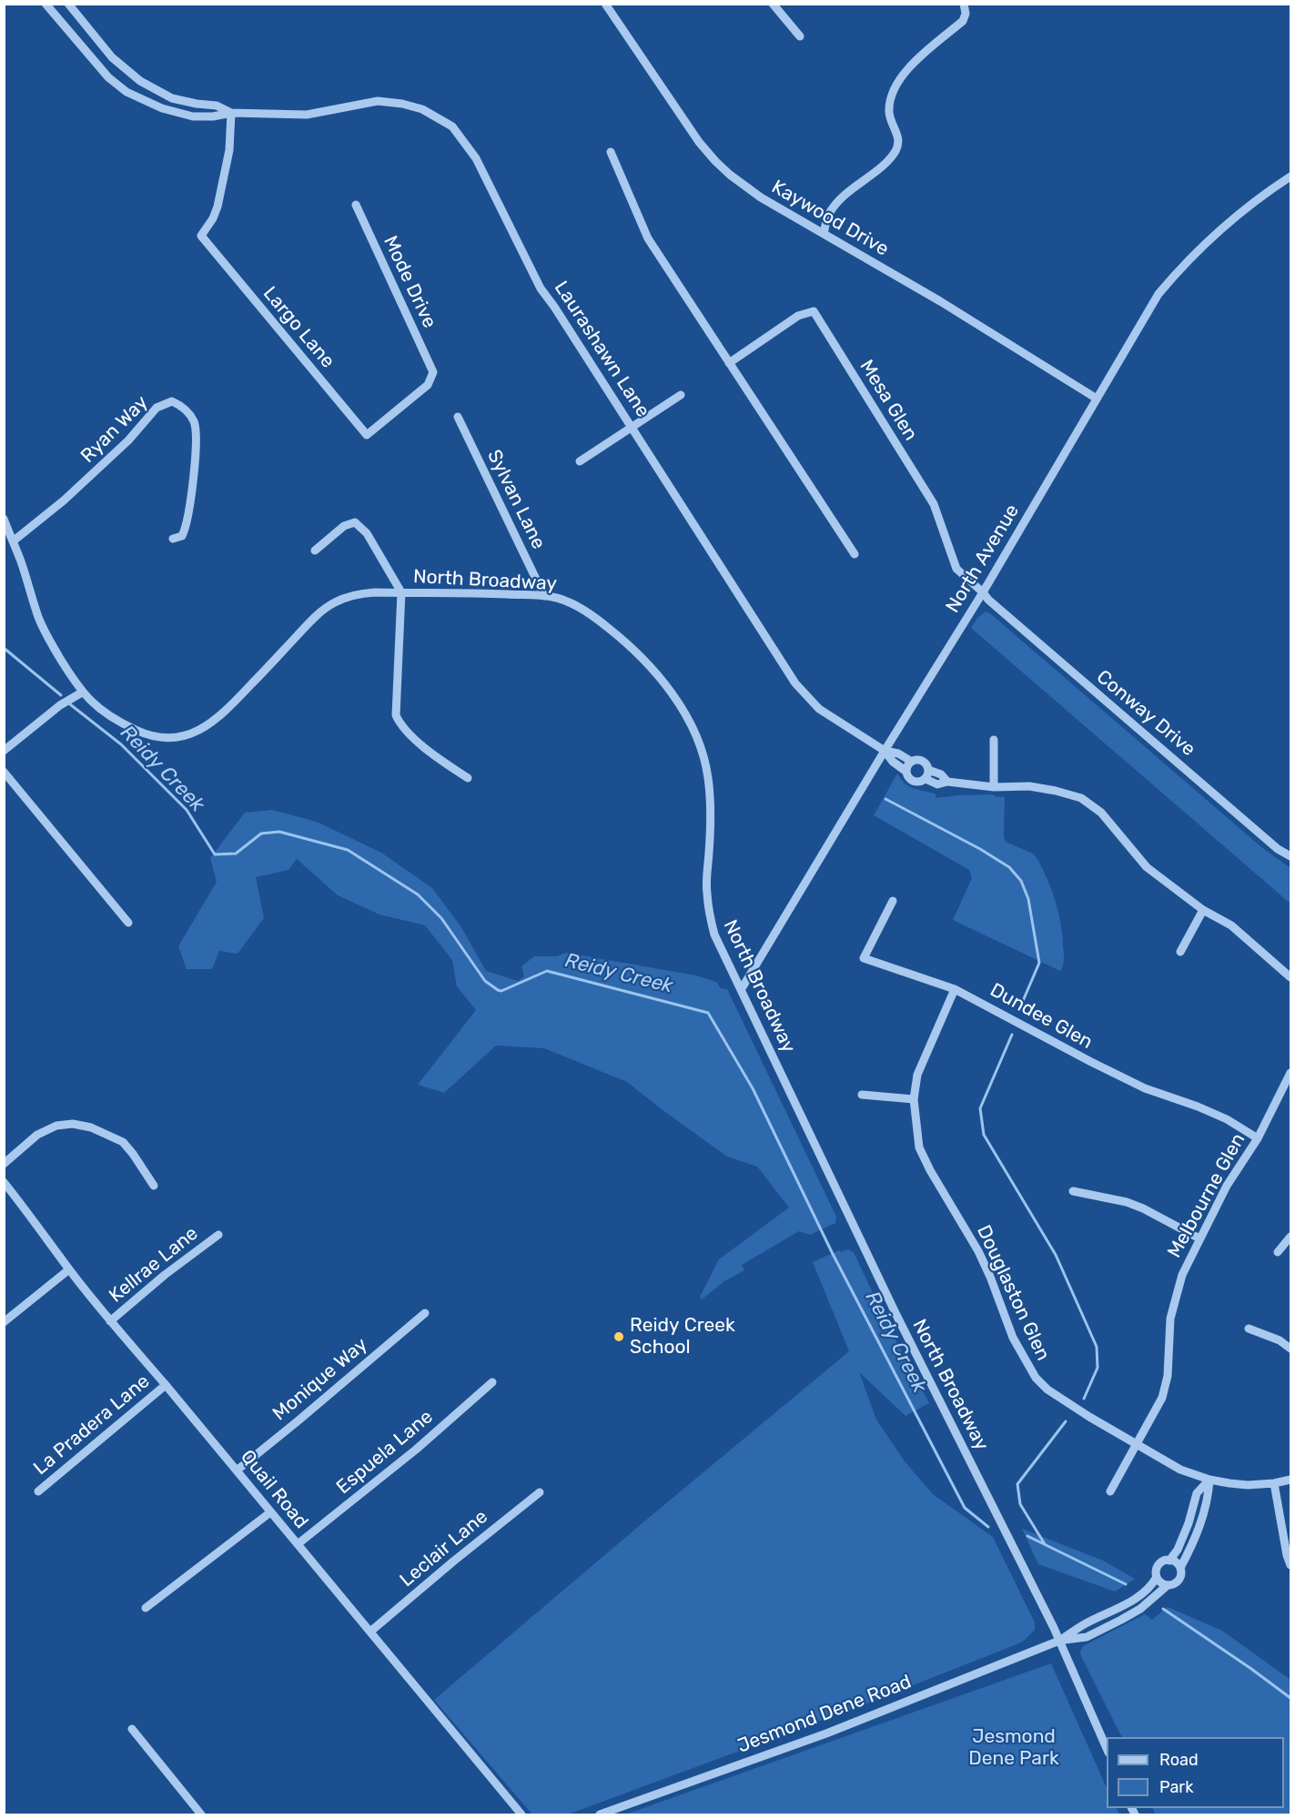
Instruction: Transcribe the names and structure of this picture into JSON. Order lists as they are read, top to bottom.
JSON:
{
  "streets": {
    "street": [
      "Kaywood Drive",
      "Mode Drive",
      "Largo Lane",
      "Laurashawn Lane",
      "Mesa Glen",
      "Ryan Way",
      "Sylvan Lane",
      "North Avenue",
      "North Broadway",
      "Conway Drive",
      "Dundee Glen",
      "Melbourne Glen",
      "Kellrae Lane",
      "Douglaston Glen",
      "Monique Way",
      "La Pradera Lane",
      "Espuela Lane",
      "Quail Road",
      "Leclair Lane",
      "Jesmond Dene Road"
    ]
  },
  "crossings": [
    ["Kaywood Drive", "North Avenue"],
    ["Mode Drive", "Largo Lane"],
    ["Largo Lane", "Laurashawn Lane"],
    ["Laurashawn Lane", "North Avenue"],
    ["Mesa Glen", "North Avenue"],
    ["Mesa Glen", "Conway Drive"],
    ["Ryan Way", "North Broadway"],
    ["Sylvan Lane", "North Broadway"],
    ["North Avenue", "North Broadway"],
    ["North Avenue", "Conway Drive"],
    ["North Broadway", "Jesmond Dene Road"],
    ["Dundee Glen", "Melbourne Glen"],
    ["Dundee Glen", "Douglaston Glen"],
    ["Melbourne Glen", "Douglaston Glen"],
    ["Kellrae Lane", "Quail Road"],
    ["Monique Way", "Quail Road"],
    ["La Pradera Lane", "Quail Road"],
    ["Espuela Lane", "Quail Road"],
    ["Quail Road", "Leclair Lane"]
  ],
  "water": ["Reidy Creek"],
  "parks": ["Jesmond Dene Park"],
  "places": ["Reidy Creek School"],
  "legend": ["Road", "Park"]
}
